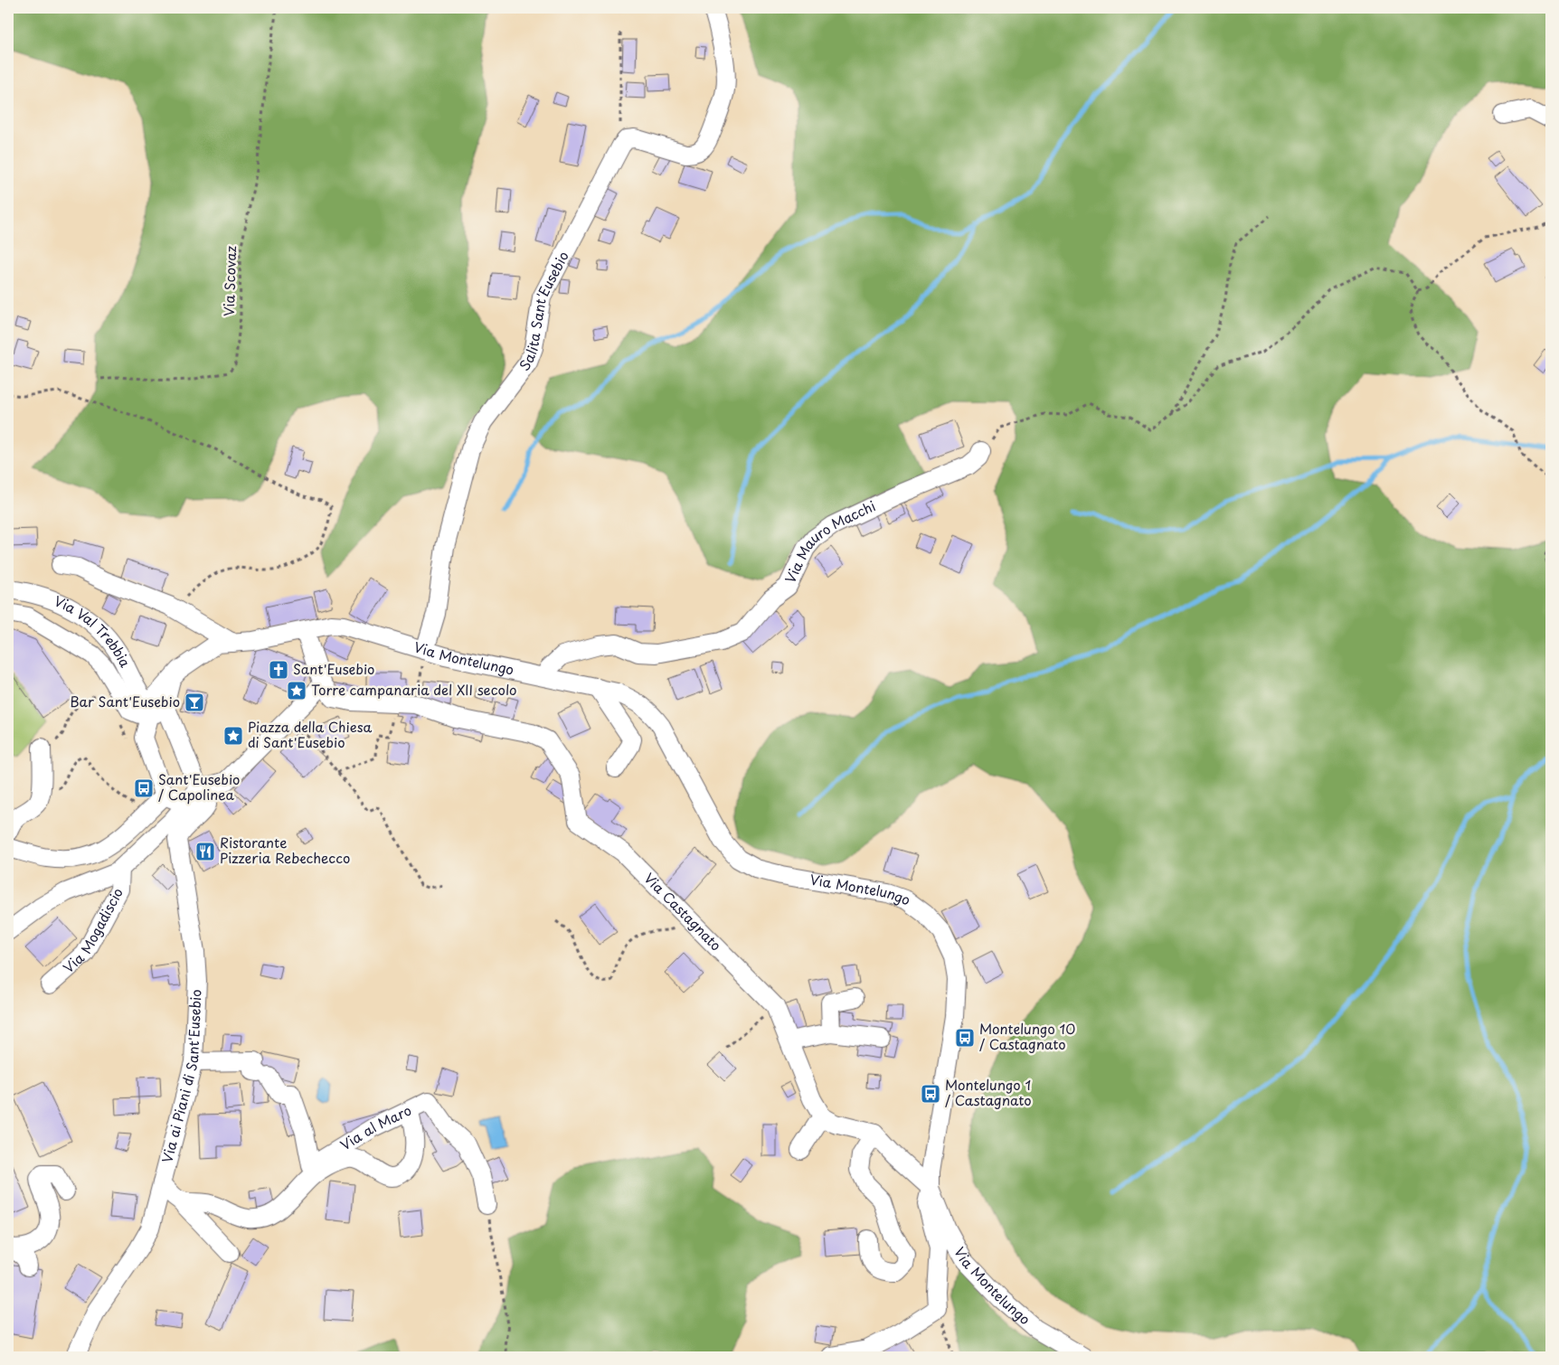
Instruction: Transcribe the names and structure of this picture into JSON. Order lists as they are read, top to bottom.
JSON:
{
  "streets": {
    "street": [
      "Salita Sant'Eusebio",
      "Via Mauro Macchi",
      "Via Val Trebbia",
      "Via Montelungo",
      "Via Castagnato",
      "Via Mogadiscio",
      "Via ai Piani di Sant'Eusebio",
      "Via al Maro"
    ],
    "path": ["Via Scovaz"]
  },
  "crossings": [
    ["Salita Sant'Eusebio", "Via Montelungo"],
    ["Via Mauro Macchi", "Via Montelungo"],
    ["Via ai Piani di Sant'Eusebio", "Via al Maro"]
  ],
  "places": {
    "church": ["Sant'Eusebio"],
    "place": ["Torre campanaria del XII secolo", "Piazza della Chiesa di Sant'Eusebio"],
    "bar": ["Bar Sant'Eusebio"],
    "bus stop": ["Sant'Eusebio / Capolinea", "Montelungo 10 / Castagnato", "Montelungo 1 / Castagnato"],
    "restaurant": ["Ristorante Pizzeria Rebechecco"]
  }
}
